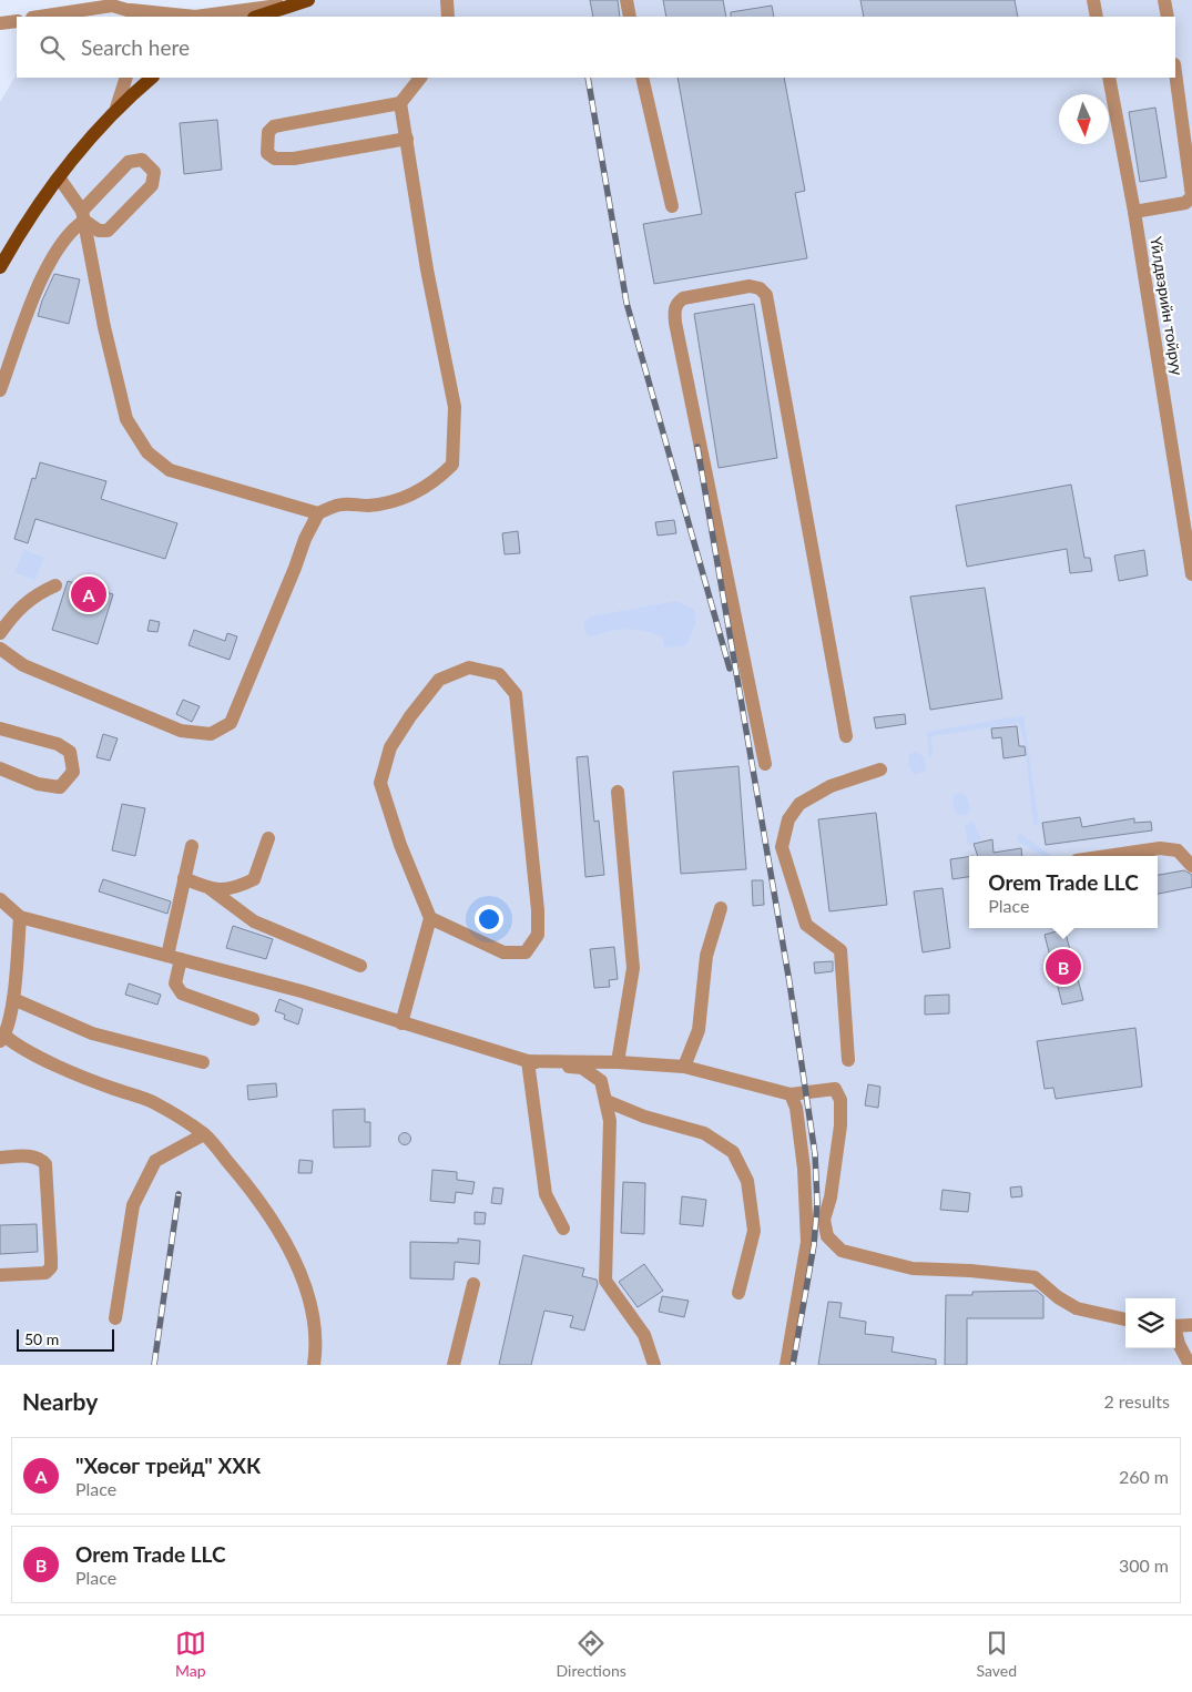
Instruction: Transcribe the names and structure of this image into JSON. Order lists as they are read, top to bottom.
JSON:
{
  "streets": {
    "street": ["Үйлдвэрийн тойруу"]
  },
  "scale_bar": "50 m",
  "north": "bottom",
  "page": {
    "search": "Search here",
    "pins": ["A", "B"],
    "popup": ["Orem Trade LLC", "Place"],
    "scale": "50 m",
    "heading": ["Nearby", "2 results"],
    "list": [
      {
        "mark": "A",
        "name": "\"Хөсөг трейд\" ХХК",
        "note": "Place",
        "value": "260 m"
      },
      {
        "mark": "B",
        "name": "Orem Trade LLC",
        "note": "Place",
        "value": "300 m"
      }
    ],
    "nav": ["Map", "Directions", "Saved"]
  }
}
